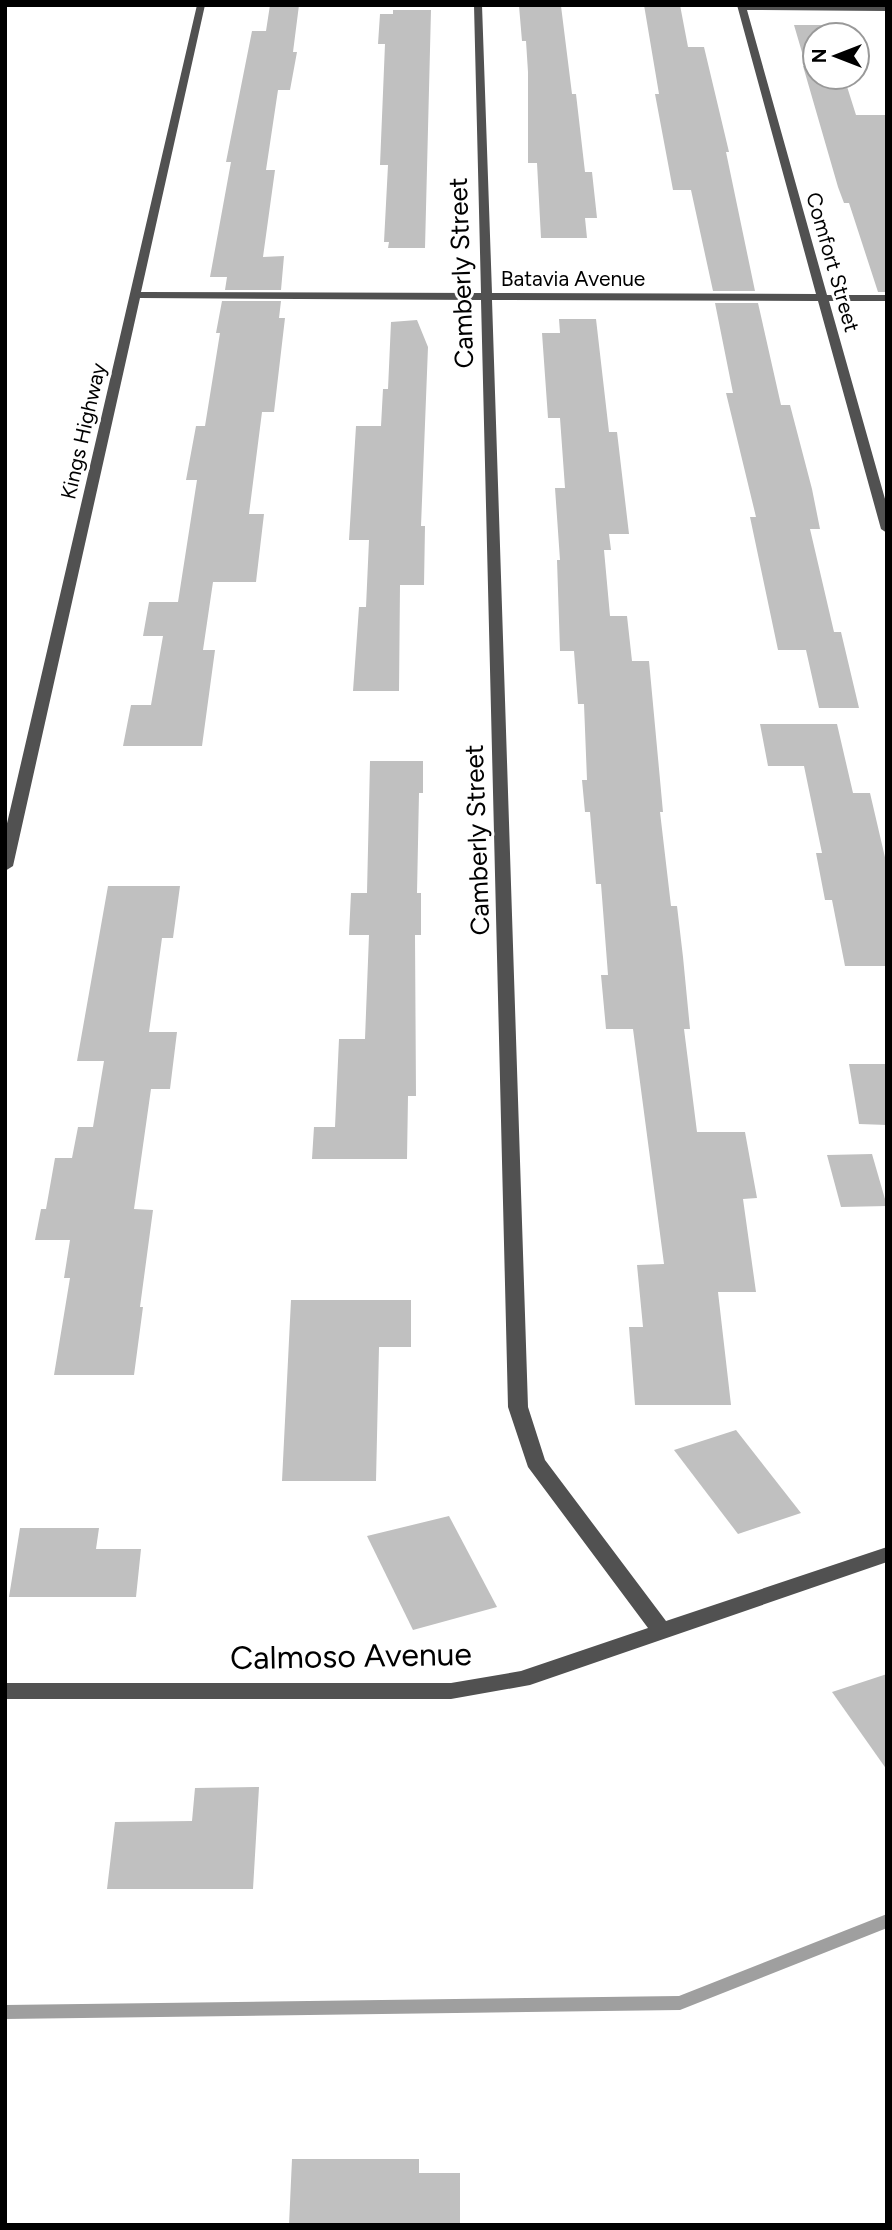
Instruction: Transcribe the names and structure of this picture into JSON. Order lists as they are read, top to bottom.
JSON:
{
  "streets": {
    "street": [
      "Comfort Street",
      "Camberly Street",
      "Batavia Avenue",
      "Kings Highway",
      "Calmoso Avenue"
    ]
  },
  "crossings": [
    ["Comfort Street", "Batavia Avenue"],
    ["Camberly Street", "Batavia Avenue"],
    ["Camberly Street", "Calmoso Avenue"],
    ["Batavia Avenue", "Kings Highway"]
  ],
  "north": "left"
}
